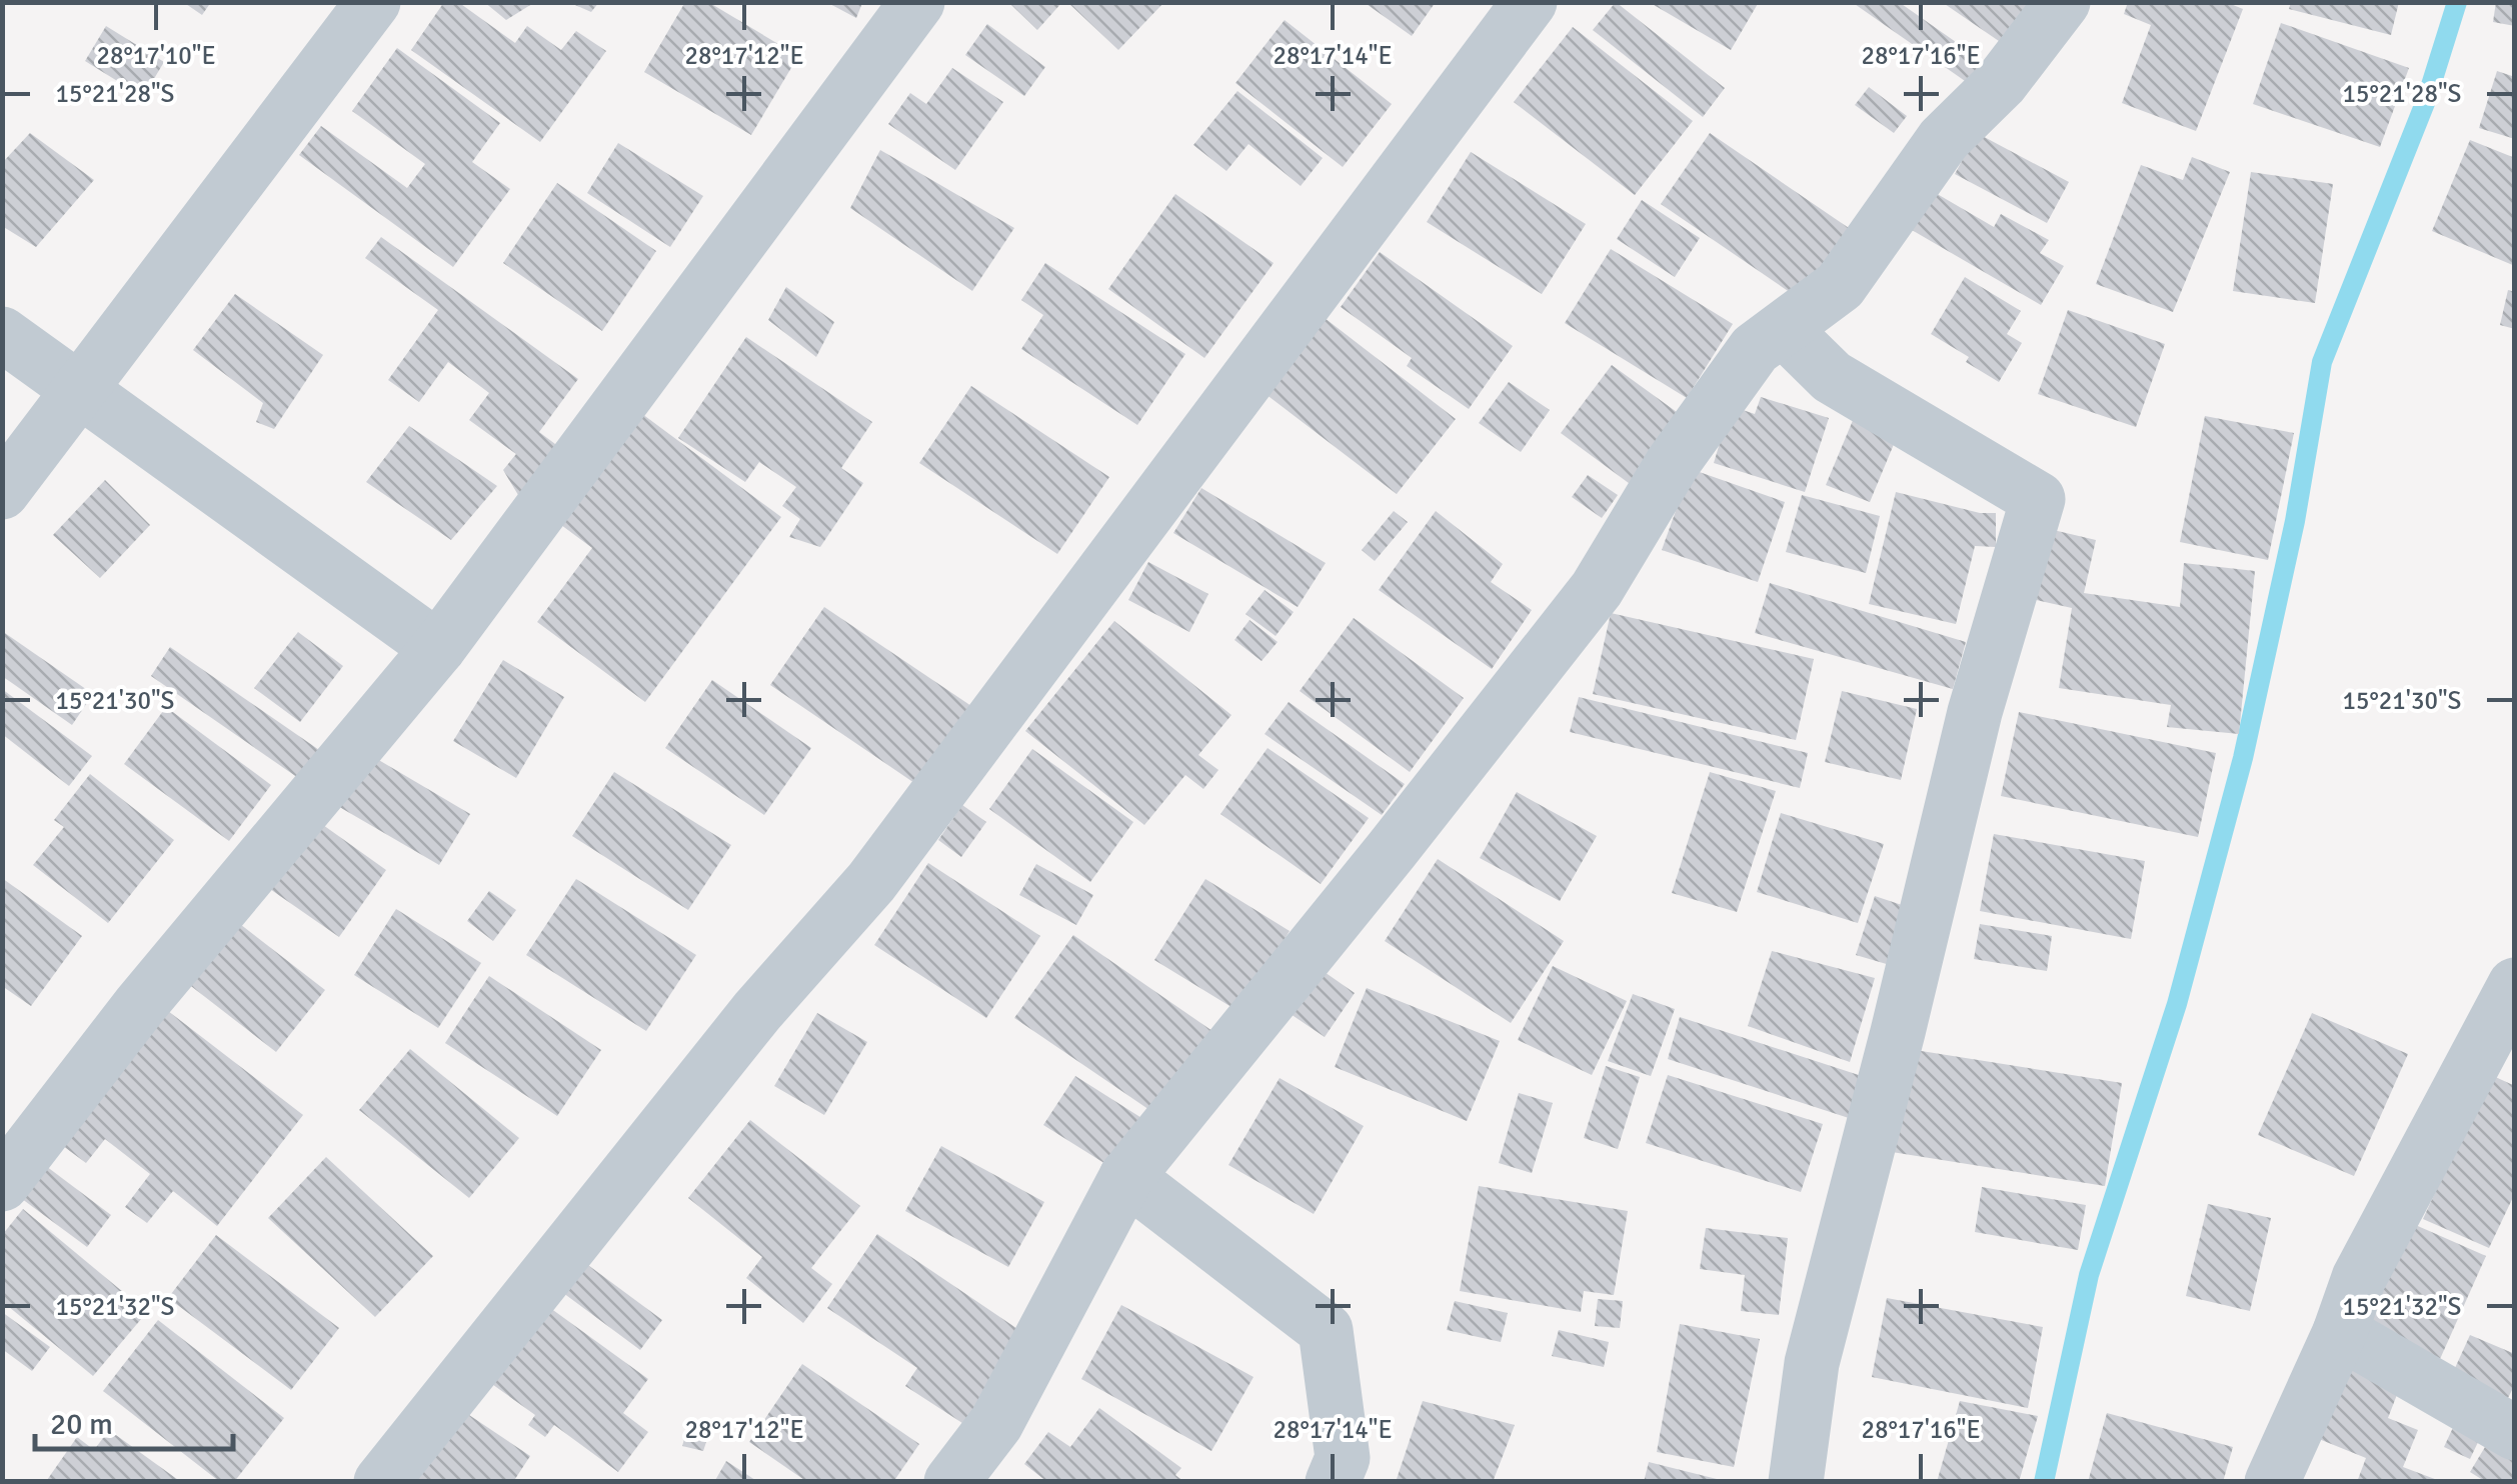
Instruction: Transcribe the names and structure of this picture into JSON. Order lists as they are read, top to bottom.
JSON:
{
  "scale_bar": "20 m",
  "coordinates": [
    "28°17'10\"E",
    "28°17'12\"E",
    "28°17'14\"E",
    "28°17'16\"E",
    "15°21'28\"S",
    "15°21'30\"S",
    "15°21'32\"S"
  ]
}
